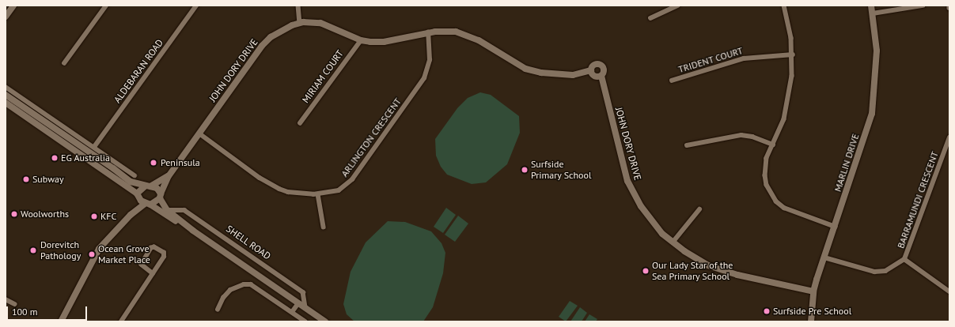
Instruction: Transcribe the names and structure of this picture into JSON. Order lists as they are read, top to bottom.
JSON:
{
  "streets": {
    "street": [
      "TRIDENT COURT",
      "JOHN DORY DRIVE",
      "ALDEBARAN ROAD",
      "MIRIAM COURT",
      "ARLINGTON CRESCENT",
      "MARLIN DRIVE",
      "BARRAMUNDI CRESCENT",
      "SHELL ROAD"
    ]
  },
  "crossings": [
    ["JOHN DORY DRIVE", "MIRIAM COURT"],
    ["JOHN DORY DRIVE", "ARLINGTON CRESCENT"],
    ["JOHN DORY DRIVE", "MARLIN DRIVE"],
    ["MARLIN DRIVE", "BARRAMUNDI CRESCENT"]
  ],
  "places": [
    "EG Australia",
    "Peninsula",
    "Surfside Primary School",
    "Subway",
    "Woolworths",
    "KFC",
    "Dorevitch Pathology",
    "Ocean Grove Market Place",
    "Our Lady Star of the Sea Primary School",
    "Surfside Pre School"
  ],
  "scale_bar": "100 m"
}
